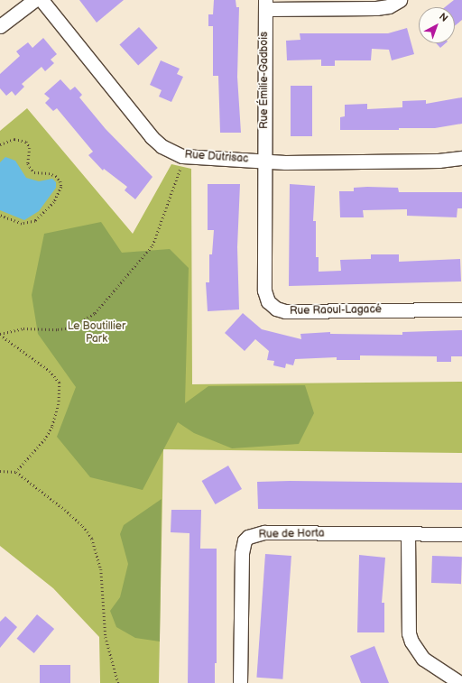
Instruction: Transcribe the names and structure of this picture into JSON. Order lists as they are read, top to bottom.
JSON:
{
  "streets": {
    "street": [
      "Rue Émilie-Gadbois",
      "Rue Dutrisac",
      "Rue Raoul-Lagacé",
      "Rue de Horta"
    ]
  },
  "crossings": [
    ["Rue Émilie-Gadbois", "Rue Dutrisac"],
    ["Rue Émilie-Gadbois", "Rue Raoul-Lagacé"],
    ["Rue Dutrisac", "Rue Raoul-Lagacé"]
  ],
  "parks": ["Le Boutillier Park"],
  "north": "top right"
}
